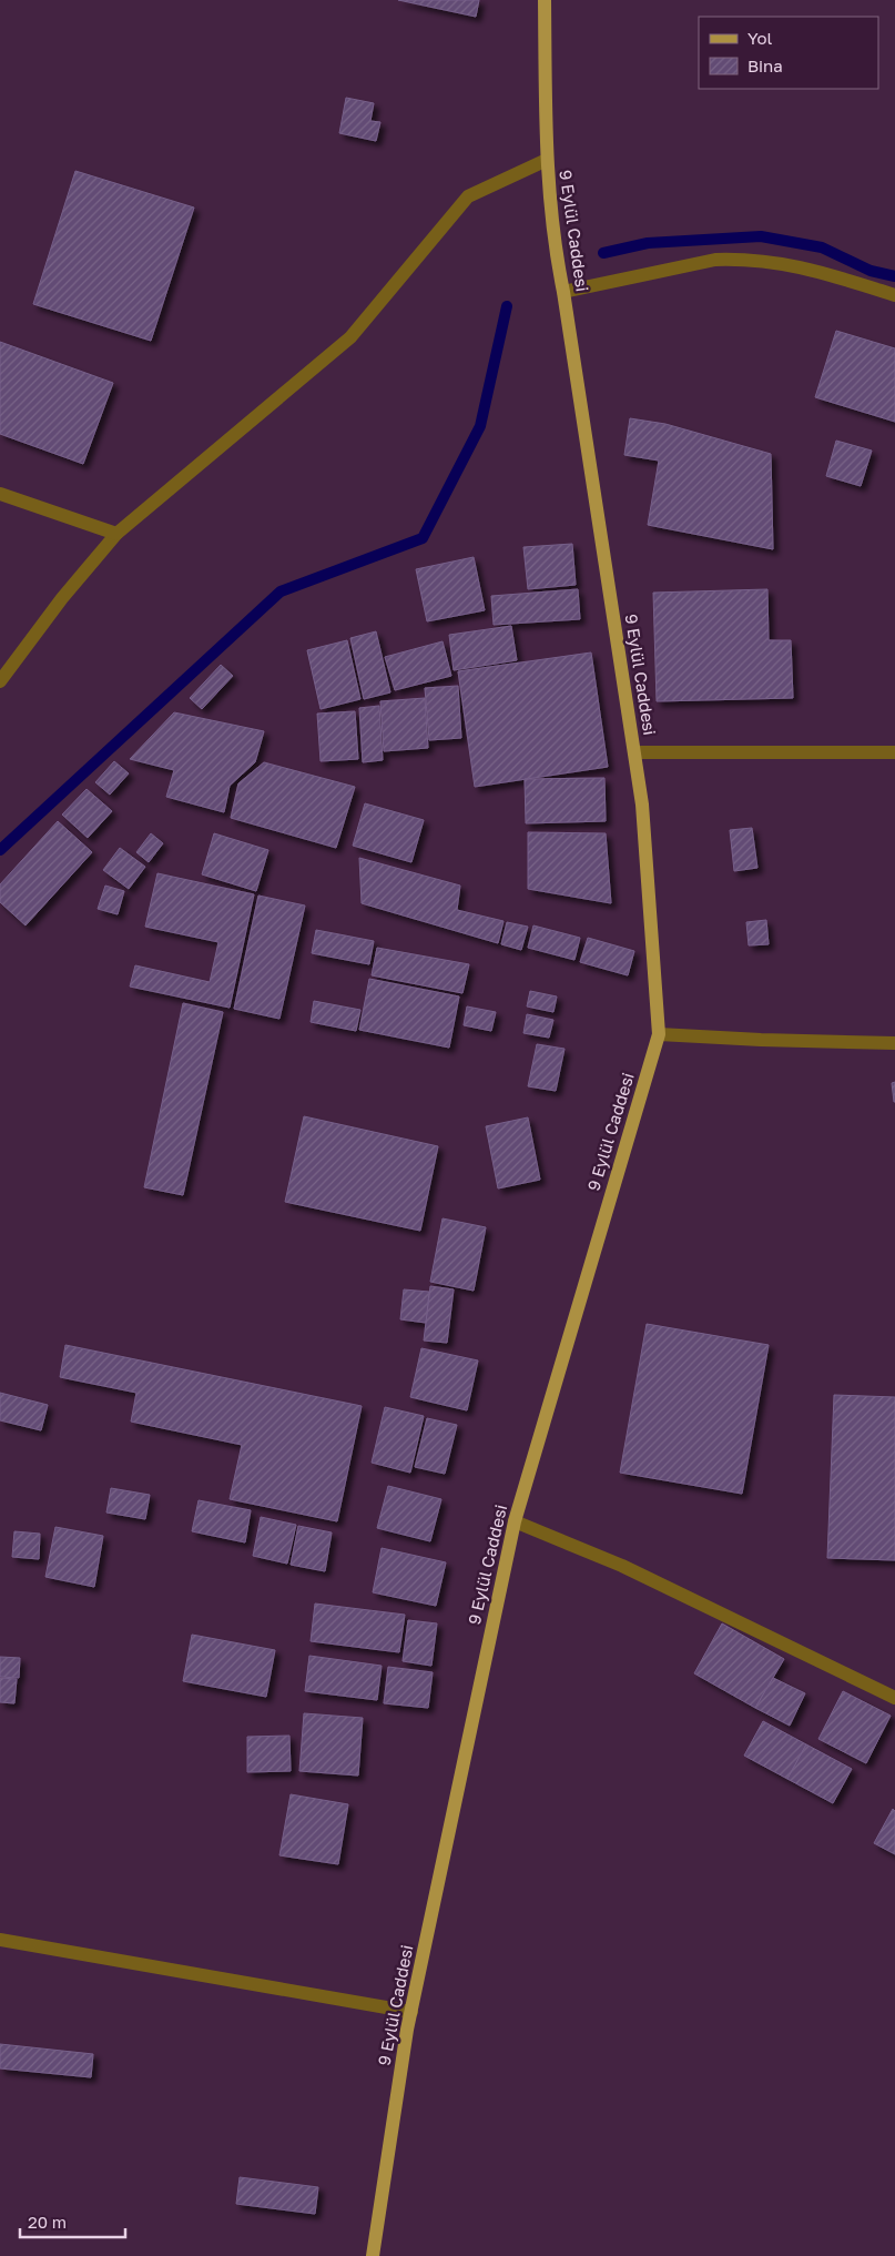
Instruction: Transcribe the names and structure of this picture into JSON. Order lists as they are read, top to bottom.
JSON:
{
  "streets": {
    "main road": ["9 Eylül Caddesi"]
  },
  "legend": ["Yol", "Bina"],
  "scale_bar": "20 m"
}
